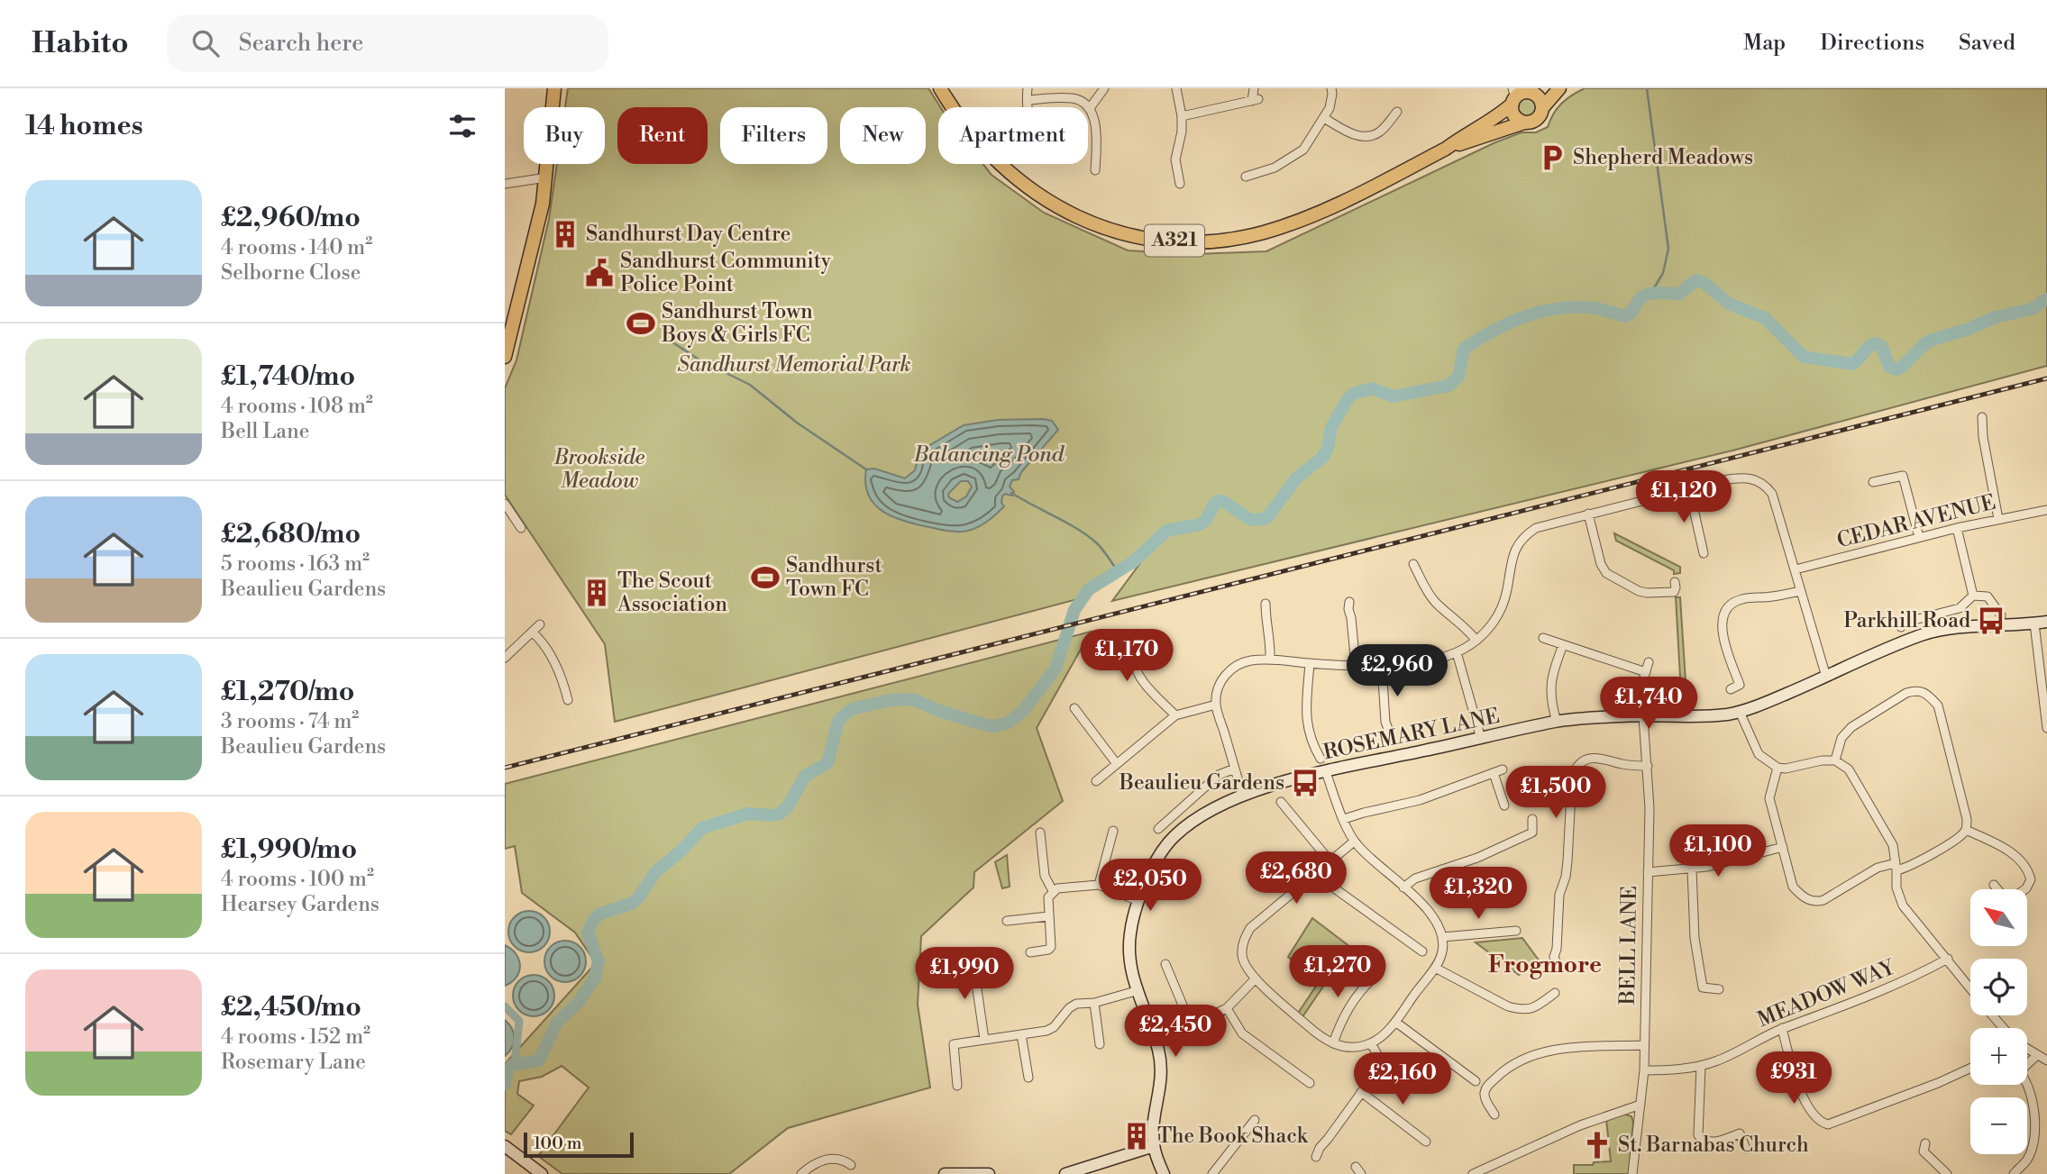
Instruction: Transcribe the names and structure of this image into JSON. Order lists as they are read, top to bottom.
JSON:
{
  "streets": {
    "main road": ["A321"],
    "street": [
      "CEDAR AVENUE",
      "ROSEMARY LANE",
      "BELL LANE",
      "MEADOW WAY"
    ]
  },
  "crossings": [
    ["ROSEMARY LANE", "BELL LANE"],
    ["BELL LANE", "MEADOW WAY"]
  ],
  "districts": ["Frogmore"],
  "water": ["Balancing Pond"],
  "parks": ["Sandhurst Memorial Park", "Brookside Meadow"],
  "places": {
    "parking": ["Shepherd Meadows"],
    "building": ["Sandhurst Day Centre", "The Scout Association", "The Book Shack"],
    "public building": ["Sandhurst Community Police Point"],
    "sports": ["Sandhurst Town Boys & Girls FC", "Sandhurst Town FC"],
    "bus stop": ["Parkhill Road", "Beaulieu Gardens"],
    "church": ["St. Barnabas Church"]
  },
  "scale_bar": "100 m",
  "north": "top left",
  "page": {
    "header": "Habito",
    "search": "Search here",
    "nav": ["Map", "Directions", "Saved"],
    "heading": "14 homes",
    "chip": [
      "Buy",
      "Rent",
      "Filters",
      "New",
      "Apartment"
    ],
    "list": [
      {
        "name": "£2,960/mo",
        "note": "4 rooms · 140 m² · Selborne Close"
      },
      {
        "name": "£1,740/mo",
        "note": "4 rooms · 108 m² · Bell Lane"
      },
      {
        "name": "£2,680/mo",
        "note": "5 rooms · 163 m² · Beaulieu Gardens"
      },
      {
        "name": "£1,270/mo",
        "note": "3 rooms · 74 m² · Beaulieu Gardens"
      },
      {
        "name": "£1,990/mo",
        "note": "4 rooms · 100 m² · Hearsey Gardens"
      },
      {
        "name": "£2,450/mo",
        "note": "4 rooms · 152 m² · Rosemary Lane"
      }
    ],
    "price": [
      "£1,120",
      "£1,170",
      "£2,960",
      "£1,740",
      "£1,500",
      "£1,100",
      "£2,680",
      "£2,050",
      "£1,320",
      "£1,270",
      "£1,990",
      "£2,450",
      "£931",
      "£2,160"
    ],
    "map_buttons": ["+", "−"],
    "scale": "100 m"
  }
}
